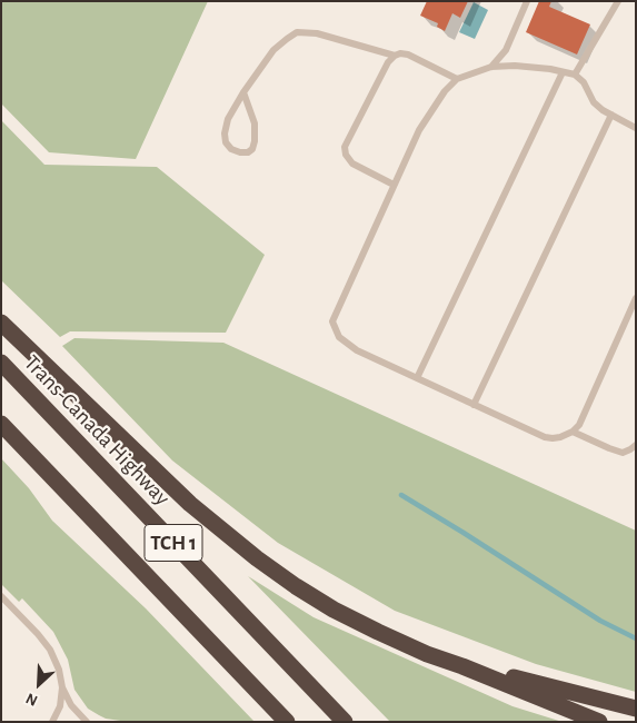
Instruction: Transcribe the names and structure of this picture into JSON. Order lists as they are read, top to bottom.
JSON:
{
  "streets": {
    "highway": ["Trans-Canada Highway", "TCH 1"]
  },
  "north": "bottom left"
}
